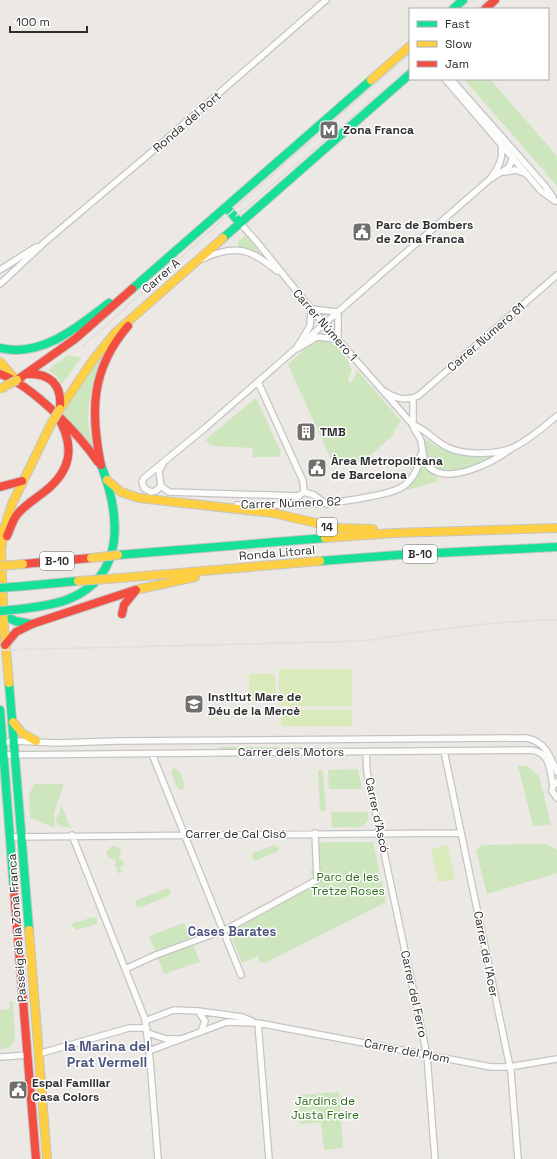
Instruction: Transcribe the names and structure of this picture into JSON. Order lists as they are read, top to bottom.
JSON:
{
  "streets": {
    "main road": [
      "Carrer A",
      "14",
      "Ronda Litoral",
      "B-10",
      "Passeig de la Zona Franca"
    ],
    "street": [
      "Ronda del Port",
      "Carrer Número 1",
      "Carrer Número 61",
      "Carrer Número 62",
      "Carrer dels Motors",
      "Carrer d'Ascó",
      "Carrer de Cal Cisó",
      "Carrer de l'Acer",
      "Carrer del Ferro",
      "Carrer del Plom"
    ]
  },
  "crossings": [
    ["Carrer A", "Carrer Número 1"],
    ["Carrer A", "Passeig de la Zona Franca"],
    ["Carrer Número 62", "14"],
    ["14", "Ronda Litoral"],
    ["Carrer dels Motors", "Carrer d'Ascó"],
    ["Carrer dels Motors", "Passeig de la Zona Franca"],
    ["Carrer dels Motors", "Carrer de l'Acer"],
    ["Carrer d'Ascó", "Carrer de Cal Cisó"],
    ["Carrer d'Ascó", "Carrer del Ferro"],
    ["Carrer de Cal Cisó", "Passeig de la Zona Franca"],
    ["Carrer de Cal Cisó", "Carrer de l'Acer"],
    ["Carrer de l'Acer", "Carrer del Plom"],
    ["Carrer del Ferro", "Carrer del Plom"]
  ],
  "districts": ["Cases Barates", "la Marina del Prat Vermell"],
  "parks": ["Parc de les Tretze Roses", "Jardins de Justa Freire"],
  "places": {
    "metro station": ["Zona Franca"],
    "public building": ["Parc de Bombers de Zona Franca", "Àrea Metropolitana de Barcelona", "Espai Familiar Casa Colors"],
    "building": ["TMB"],
    "school or university": ["Institut Mare de Déu de la Mercè"]
  },
  "legend": ["Fast", "Slow", "Jam"],
  "scale_bar": "100 m"
}
